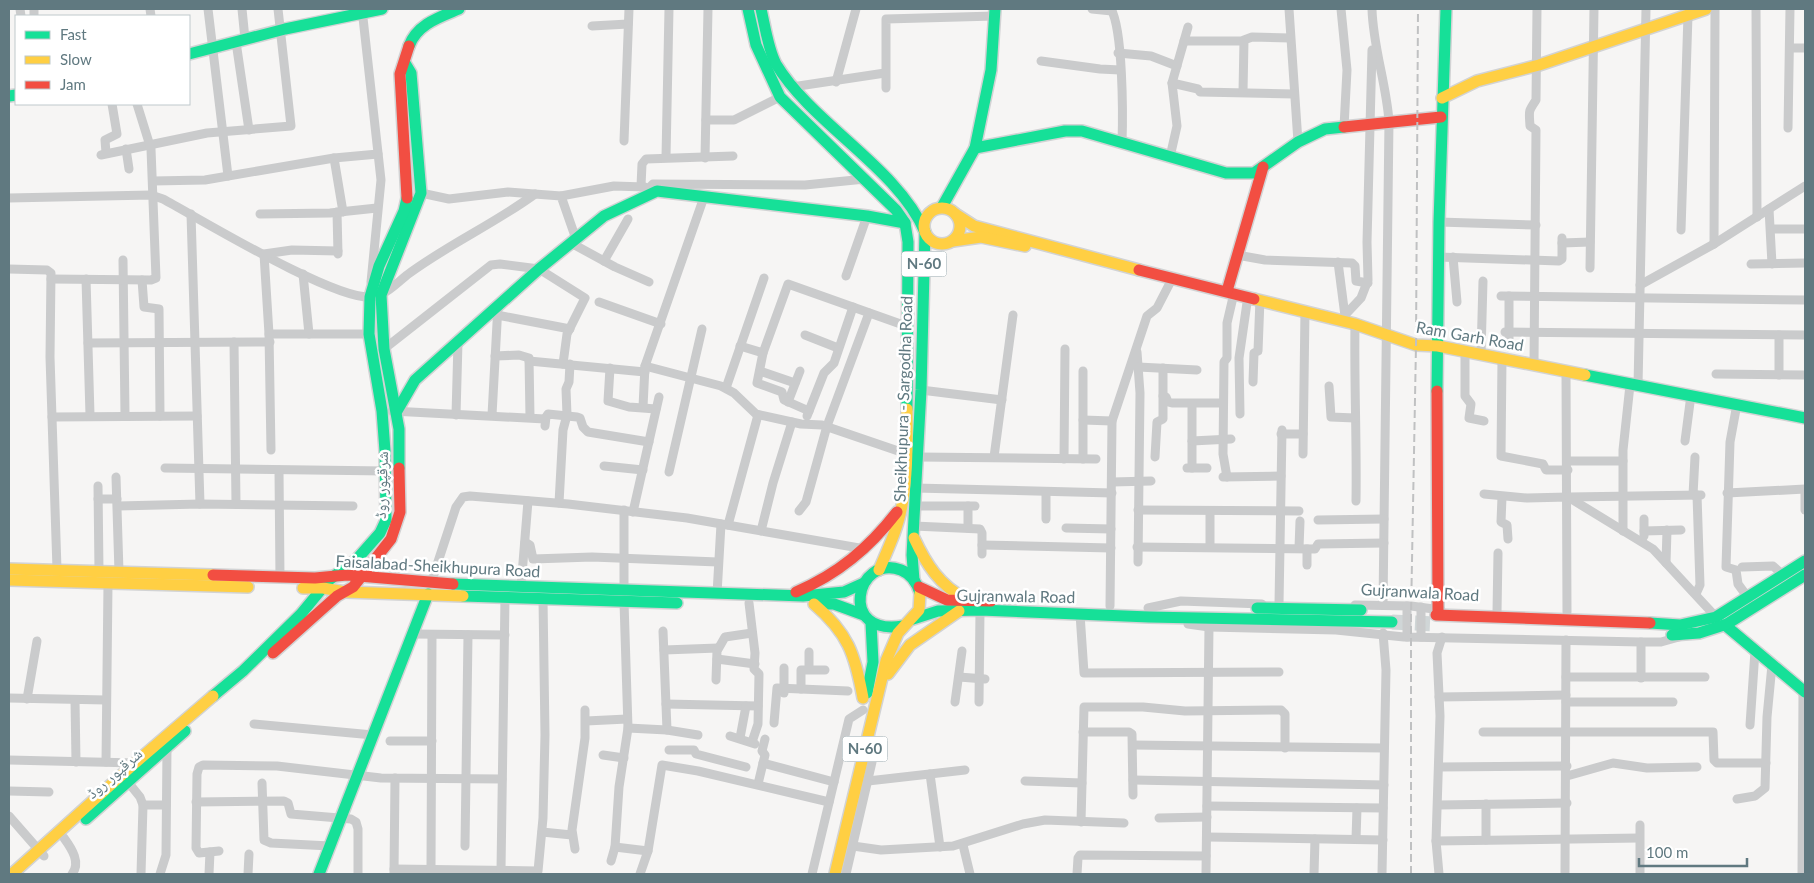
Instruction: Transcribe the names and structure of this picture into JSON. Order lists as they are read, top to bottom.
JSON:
{
  "streets": {
    "main road": [
      "N-60",
      "Ram Garh Road",
      "Sheikhupura - Sargodha Road",
      "شرقپور روڈ",
      "Faisalabad-Sheikhupura Road",
      "Gujranwala Road"
    ]
  },
  "crossings": [
    ["N-60", "Sheikhupura - Sargodha Road"],
    ["N-60", "Faisalabad-Sheikhupura Road"],
    ["N-60", "Gujranwala Road"],
    ["Ram Garh Road", "Sheikhupura - Sargodha Road"],
    ["Sheikhupura - Sargodha Road", "Faisalabad-Sheikhupura Road"],
    ["Sheikhupura - Sargodha Road", "Gujranwala Road"],
    ["شرقپور روڈ", "Faisalabad-Sheikhupura Road"],
    ["Faisalabad-Sheikhupura Road", "Gujranwala Road"]
  ],
  "legend": ["Fast", "Slow", "Jam"],
  "scale_bar": "100 m"
}
